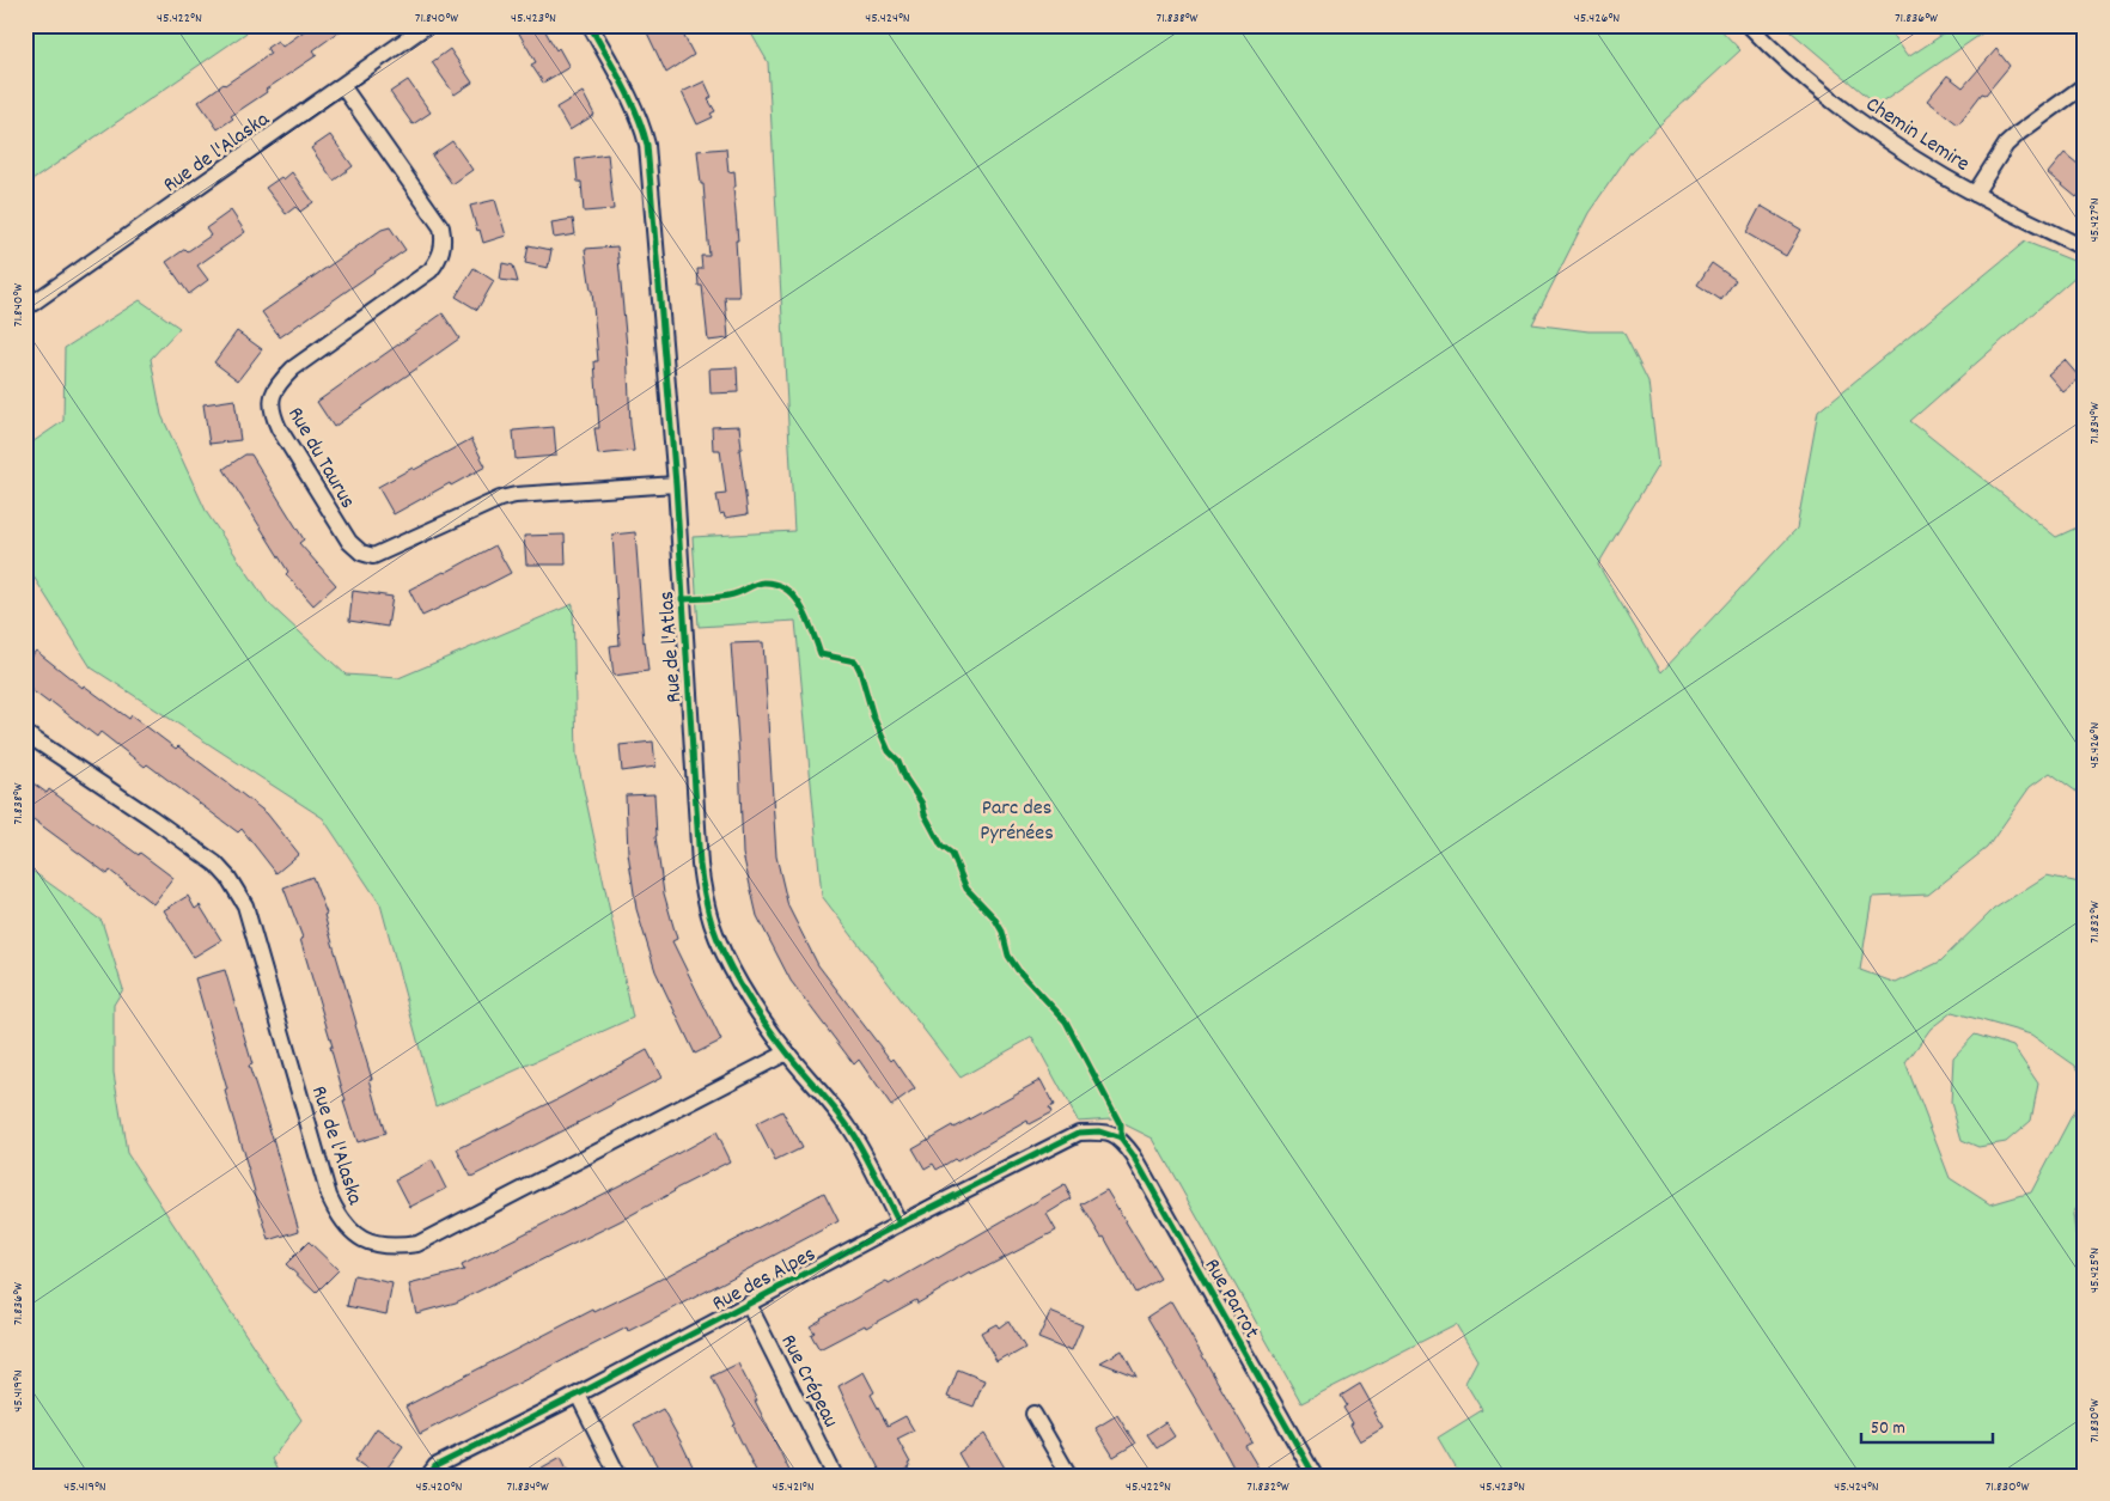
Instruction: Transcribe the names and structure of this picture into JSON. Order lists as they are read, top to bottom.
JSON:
{
  "streets": {
    "street": [
      "Chemin Lemire",
      "Rue de l'Alaska",
      "Rue du Taurus",
      "Rue de l'Atlas",
      "Rue des Alpes",
      "Rue Parrot",
      "Rue Crépeau"
    ]
  },
  "crossings": [
    ["Rue de l'Alaska", "Rue du Taurus"],
    ["Rue de l'Alaska", "Rue de l'Atlas"],
    ["Rue du Taurus", "Rue de l'Atlas"],
    ["Rue de l'Atlas", "Rue des Alpes"],
    ["Rue des Alpes", "Rue Parrot"],
    ["Rue des Alpes", "Rue Crépeau"]
  ],
  "parks": ["Parc des Pyrénées"],
  "scale_bar": "50 m",
  "coordinates": [
    "45.422°N",
    "71.840°W",
    "45.423°N",
    "45.424°N",
    "71.838°W",
    "45.426°N",
    "71.836°W",
    "45.427°N",
    "71.834°W",
    "71.832°W",
    "45.425°N",
    "45.419°N",
    "71.830°W",
    "45.420°N",
    "45.421°N"
  ]
}
